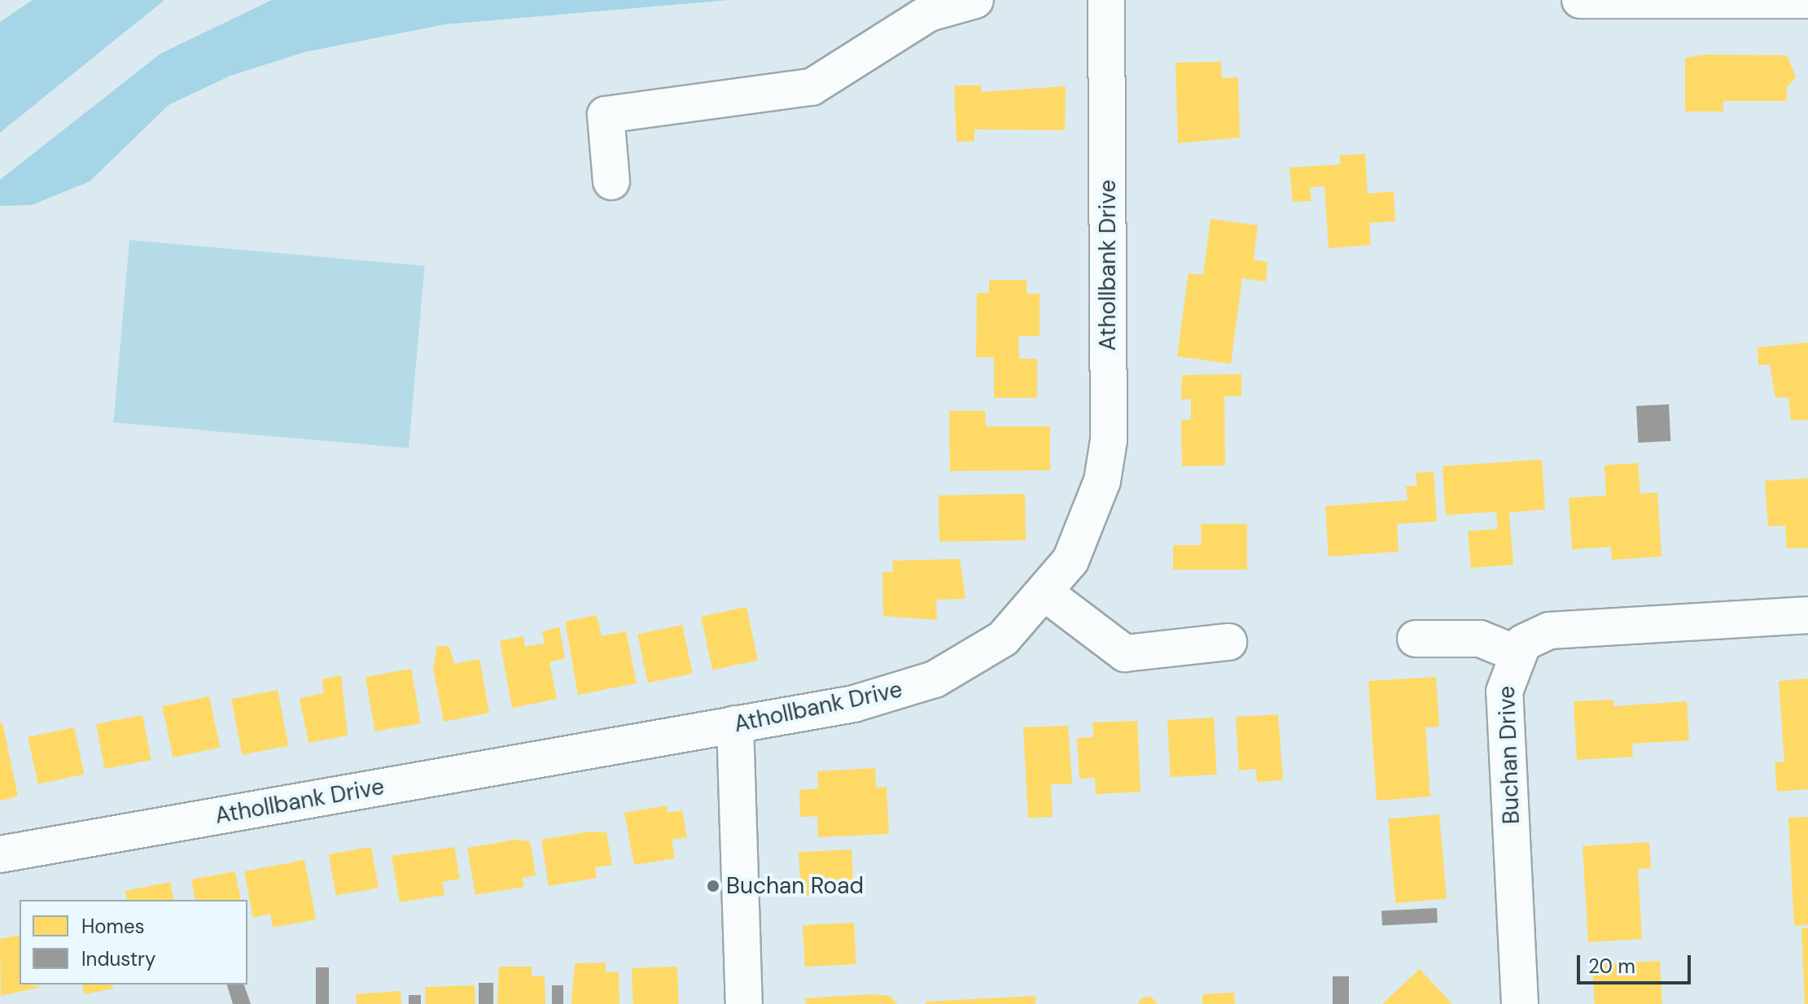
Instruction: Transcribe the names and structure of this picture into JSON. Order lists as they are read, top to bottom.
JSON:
{
  "streets": {
    "street": ["Athollbank Drive", "Buchan Drive"]
  },
  "places": ["Buchan Road"],
  "legend": ["Homes", "Industry"],
  "scale_bar": "20 m"
}
